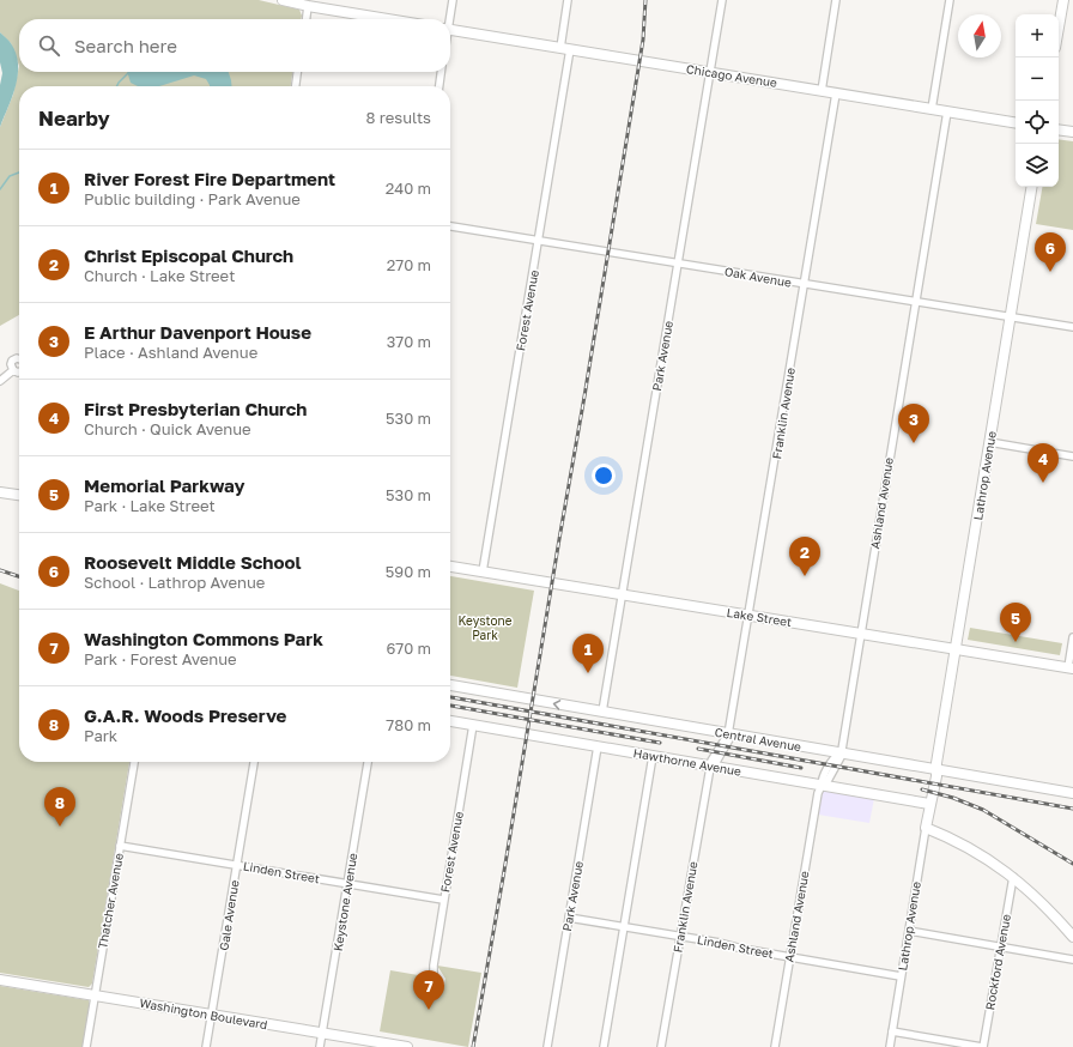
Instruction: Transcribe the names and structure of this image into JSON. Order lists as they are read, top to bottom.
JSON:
{
  "streets": {
    "street": [
      "Chicago Avenue",
      "Oak Avenue",
      "Forest Avenue",
      "Park Avenue",
      "Franklin Avenue",
      "Lathrop Avenue",
      "Ashland Avenue",
      "Lake Street",
      "Central Avenue",
      "Hawthorne Avenue",
      "Linden Street",
      "Thatcher Avenue",
      "Keystone Avenue",
      "Gale Avenue",
      "Rockford Avenue",
      "Washington Boulevard"
    ]
  },
  "crossings": [
    ["Chicago Avenue", "Forest Avenue"],
    ["Chicago Avenue", "Park Avenue"],
    ["Chicago Avenue", "Franklin Avenue"],
    ["Chicago Avenue", "Ashland Avenue"],
    ["Oak Avenue", "Forest Avenue"],
    ["Oak Avenue", "Park Avenue"],
    ["Oak Avenue", "Franklin Avenue"],
    ["Oak Avenue", "Lathrop Avenue"],
    ["Oak Avenue", "Ashland Avenue"],
    ["Forest Avenue", "Lake Street"],
    ["Forest Avenue", "Hawthorne Avenue"],
    ["Forest Avenue", "Linden Street"],
    ["Park Avenue", "Lake Street"],
    ["Park Avenue", "Central Avenue"],
    ["Park Avenue", "Hawthorne Avenue"],
    ["Park Avenue", "Linden Street"],
    ["Franklin Avenue", "Lake Street"],
    ["Franklin Avenue", "Central Avenue"],
    ["Franklin Avenue", "Hawthorne Avenue"],
    ["Franklin Avenue", "Linden Street"],
    ["Lathrop Avenue", "Lake Street"],
    ["Lathrop Avenue", "Central Avenue"],
    ["Lathrop Avenue", "Hawthorne Avenue"],
    ["Lathrop Avenue", "Linden Street"],
    ["Ashland Avenue", "Lake Street"],
    ["Ashland Avenue", "Central Avenue"],
    ["Ashland Avenue", "Hawthorne Avenue"],
    ["Ashland Avenue", "Linden Street"],
    ["Linden Street", "Thatcher Avenue"],
    ["Linden Street", "Keystone Avenue"],
    ["Linden Street", "Gale Avenue"],
    ["Thatcher Avenue", "Washington Boulevard"],
    ["Keystone Avenue", "Washington Boulevard"],
    ["Gale Avenue", "Washington Boulevard"]
  ],
  "parks": ["Keystone Park"],
  "north": "top",
  "page": {
    "map_buttons": ["+", "−"],
    "search": "Search here",
    "heading": ["Nearby", "8 results"],
    "list": [
      {
        "mark": "1",
        "name": "River Forest Fire Department",
        "note": "Public building · Park Avenue",
        "value": "240 m"
      },
      {
        "mark": "2",
        "name": "Christ Episcopal Church",
        "note": "Church · Lake Street",
        "value": "270 m"
      },
      {
        "mark": "3",
        "name": "E Arthur Davenport House",
        "note": "Place · Ashland Avenue",
        "value": "370 m"
      },
      {
        "mark": "4",
        "name": "First Presbyterian Church",
        "note": "Church · Quick Avenue",
        "value": "530 m"
      },
      {
        "mark": "5",
        "name": "Memorial Parkway",
        "note": "Park · Lake Street",
        "value": "530 m"
      },
      {
        "mark": "6",
        "name": "Roosevelt Middle School",
        "note": "School · Lathrop Avenue",
        "value": "590 m"
      },
      {
        "mark": "7",
        "name": "Washington Commons Park",
        "note": "Park · Forest Avenue",
        "value": "670 m"
      },
      {
        "mark": "8",
        "name": "G.A.R. Woods Preserve",
        "note": "Park",
        "value": "780 m"
      }
    ],
    "pins": [
      "6",
      "3",
      "4",
      "2",
      "5",
      "1",
      "8",
      "7"
    ]
  }
}
